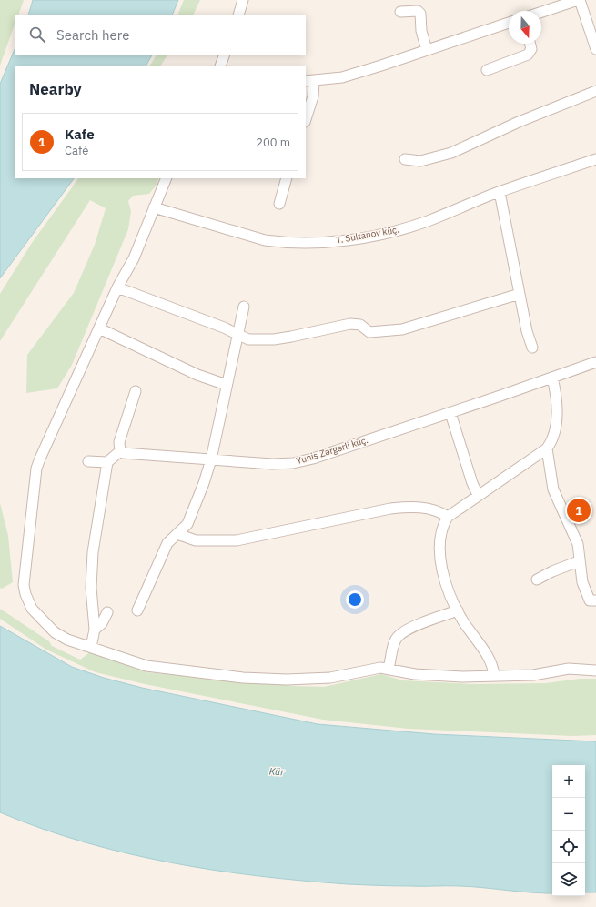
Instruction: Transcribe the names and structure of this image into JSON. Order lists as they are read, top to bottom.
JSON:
{
  "streets": {
    "street": ["T. Sultanov küç.", "Yunis Zərgərli küç."]
  },
  "water": ["Kür"],
  "north": "bottom",
  "page": {
    "search": "Search here",
    "heading": "Nearby",
    "list": [
      {
        "mark": "1",
        "name": "Kafe",
        "note": "Café",
        "value": "200 m"
      }
    ],
    "pins": "1",
    "map_buttons": ["+", "−"]
  }
}
